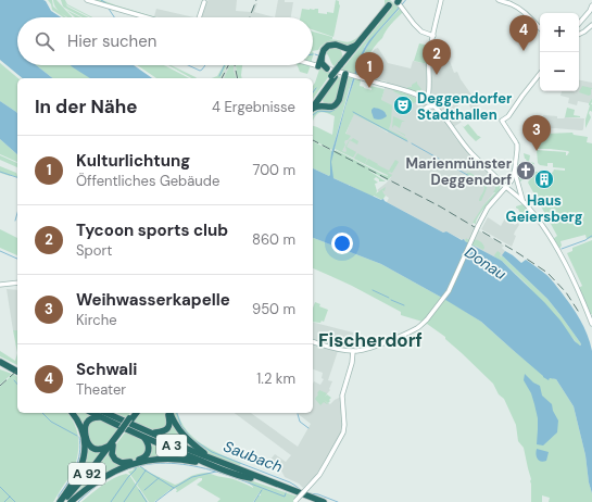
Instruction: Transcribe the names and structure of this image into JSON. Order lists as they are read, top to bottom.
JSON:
{
  "streets": {
    "highway": ["A 3", "A 92"]
  },
  "crossings": [
    ["A 3", "A 92"]
  ],
  "districts": ["Fischerdorf"],
  "water": ["Donau", "Saubach"],
  "places": {
    "theatre": ["Deggendorfer Stadthallen"],
    "church": ["Marienmünster Deggendorf"],
    "building": ["Haus Geiersberg"]
  },
  "page": {
    "map_buttons": ["+", "−"],
    "pins": [
      "4",
      "2",
      "1",
      "3"
    ],
    "search": "Hier suchen",
    "heading": ["In der Nähe", "4 Ergebnisse"],
    "list": [
      {
        "mark": "1",
        "name": "Kulturlichtung",
        "note": "Öffentliches Gebäude",
        "value": "700 m"
      },
      {
        "mark": "2",
        "name": "Tycoon sports club",
        "note": "Sport",
        "value": "860 m"
      },
      {
        "mark": "3",
        "name": "Weihwasserkapelle",
        "note": "Kirche",
        "value": "950 m"
      },
      {
        "mark": "4",
        "name": "Schwali",
        "note": "Theater",
        "value": "1.2 km"
      }
    ]
  }
}
